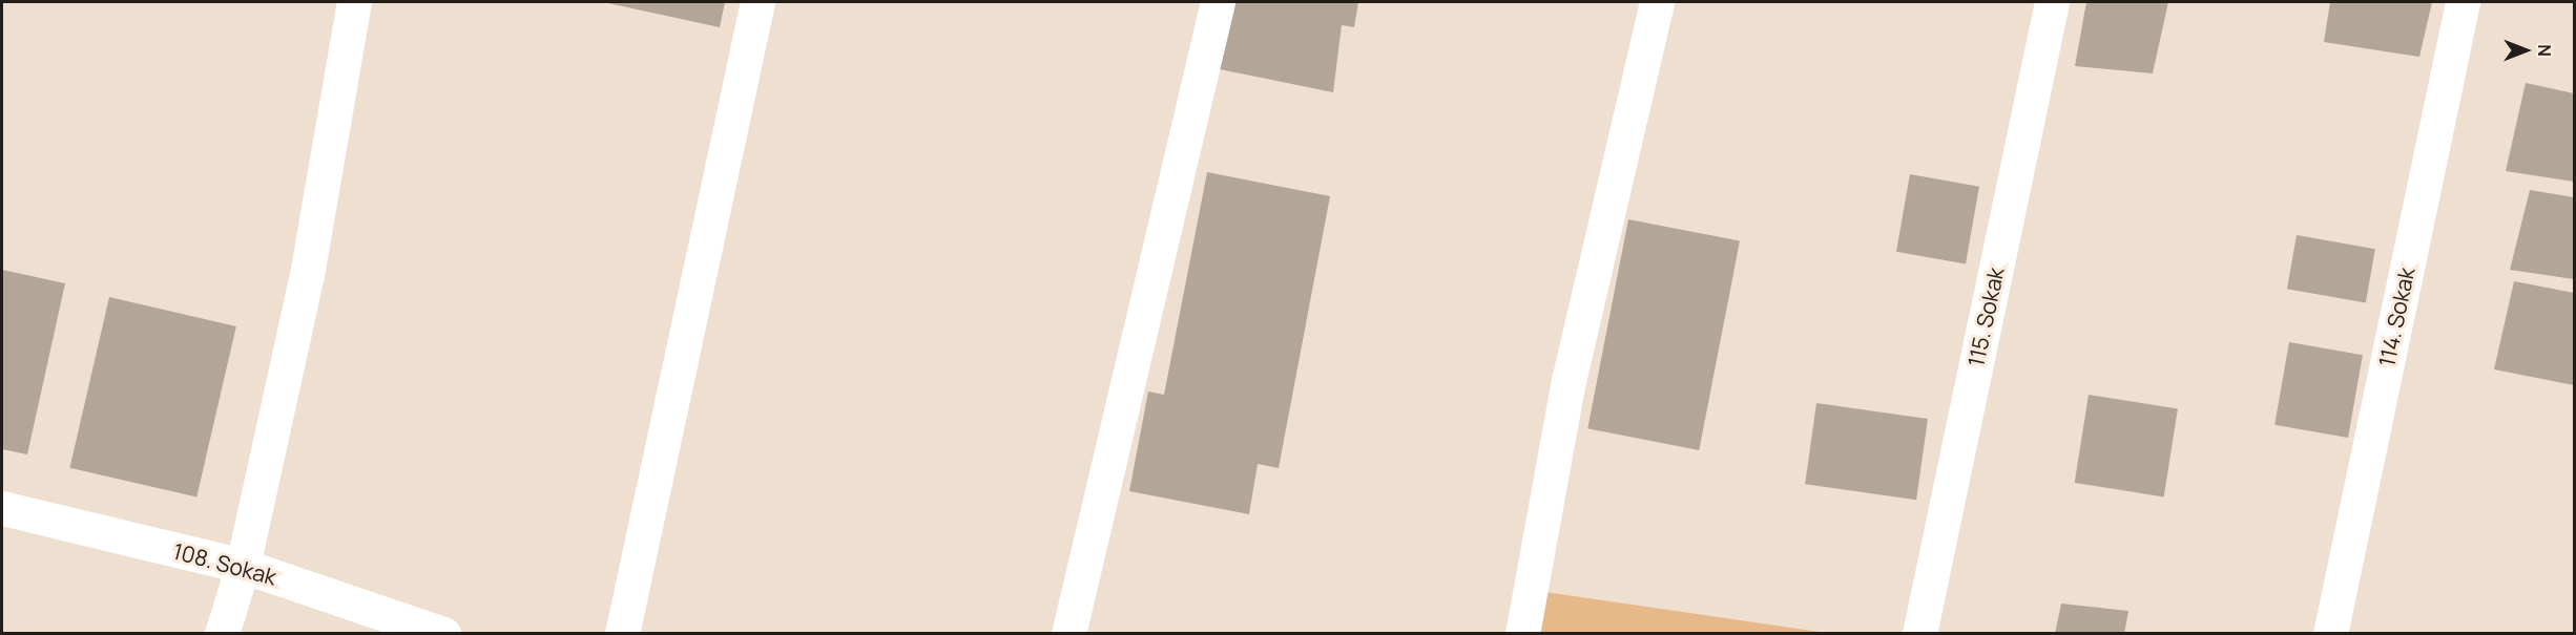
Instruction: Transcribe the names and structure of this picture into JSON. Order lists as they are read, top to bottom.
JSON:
{
  "streets": {
    "street": ["115. Sokak", "114. Sokak", "108. Sokak"]
  },
  "north": "right"
}
